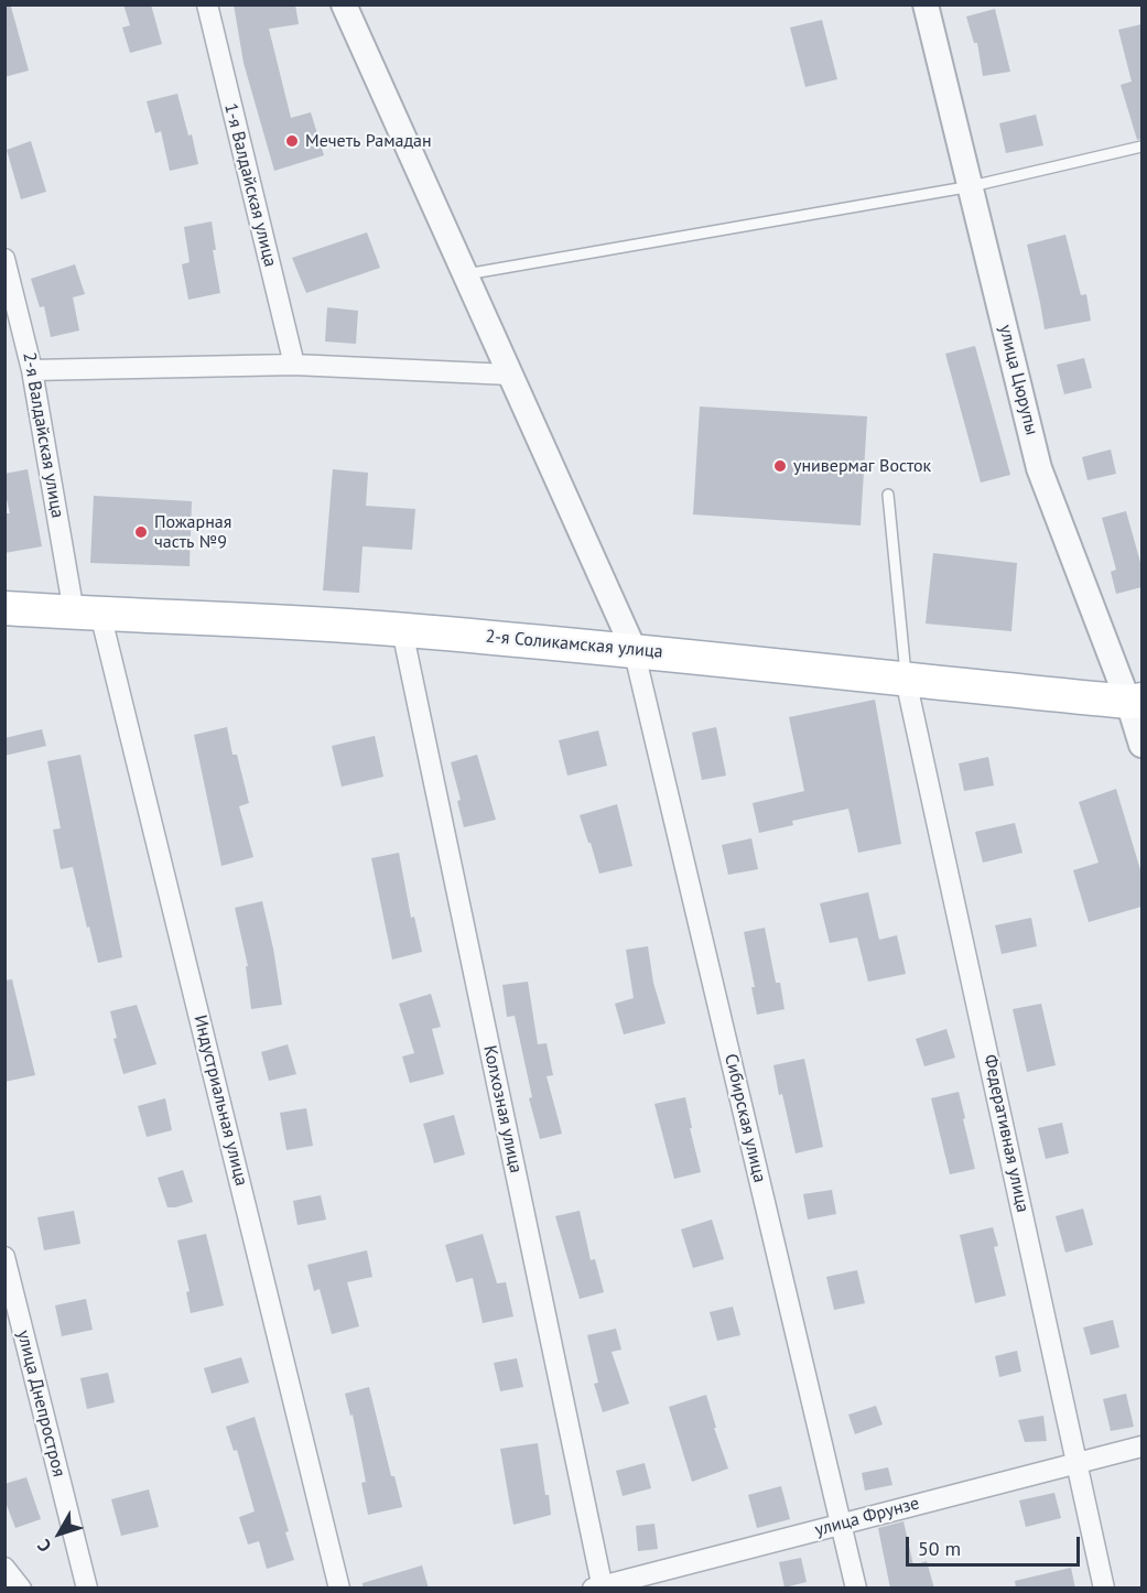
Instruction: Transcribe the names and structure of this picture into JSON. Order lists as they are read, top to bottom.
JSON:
{
  "streets": {
    "main road": ["2-я Соликамская улица"],
    "street": [
      "1-я Валдайская улица",
      "улица Цюрупы",
      "2-я Валдайская улица",
      "Индустриальная улица",
      "Колхозная улица",
      "Сибирская улица",
      "Федеративная улица",
      "улица Днепростроя",
      "улица Фрунзе"
    ]
  },
  "crossings": [
    ["улица Цюрупы", "2-я Соликамская улица"],
    ["2-я Валдайская улица", "2-я Соликамская улица"],
    ["2-я Валдайская улица", "Индустриальная улица"],
    ["2-я Соликамская улица", "Индустриальная улица"],
    ["2-я Соликамская улица", "Колхозная улица"],
    ["2-я Соликамская улица", "Сибирская улица"],
    ["2-я Соликамская улица", "Федеративная улица"],
    ["Колхозная улица", "улица Фрунзе"],
    ["Сибирская улица", "улица Фрунзе"],
    ["Федеративная улица", "улица Фрунзе"]
  ],
  "places": ["Мечеть Рамадан", "универмаг Восток", "Пожарная часть №9"],
  "scale_bar": "50 m",
  "north": "bottom left"
}
